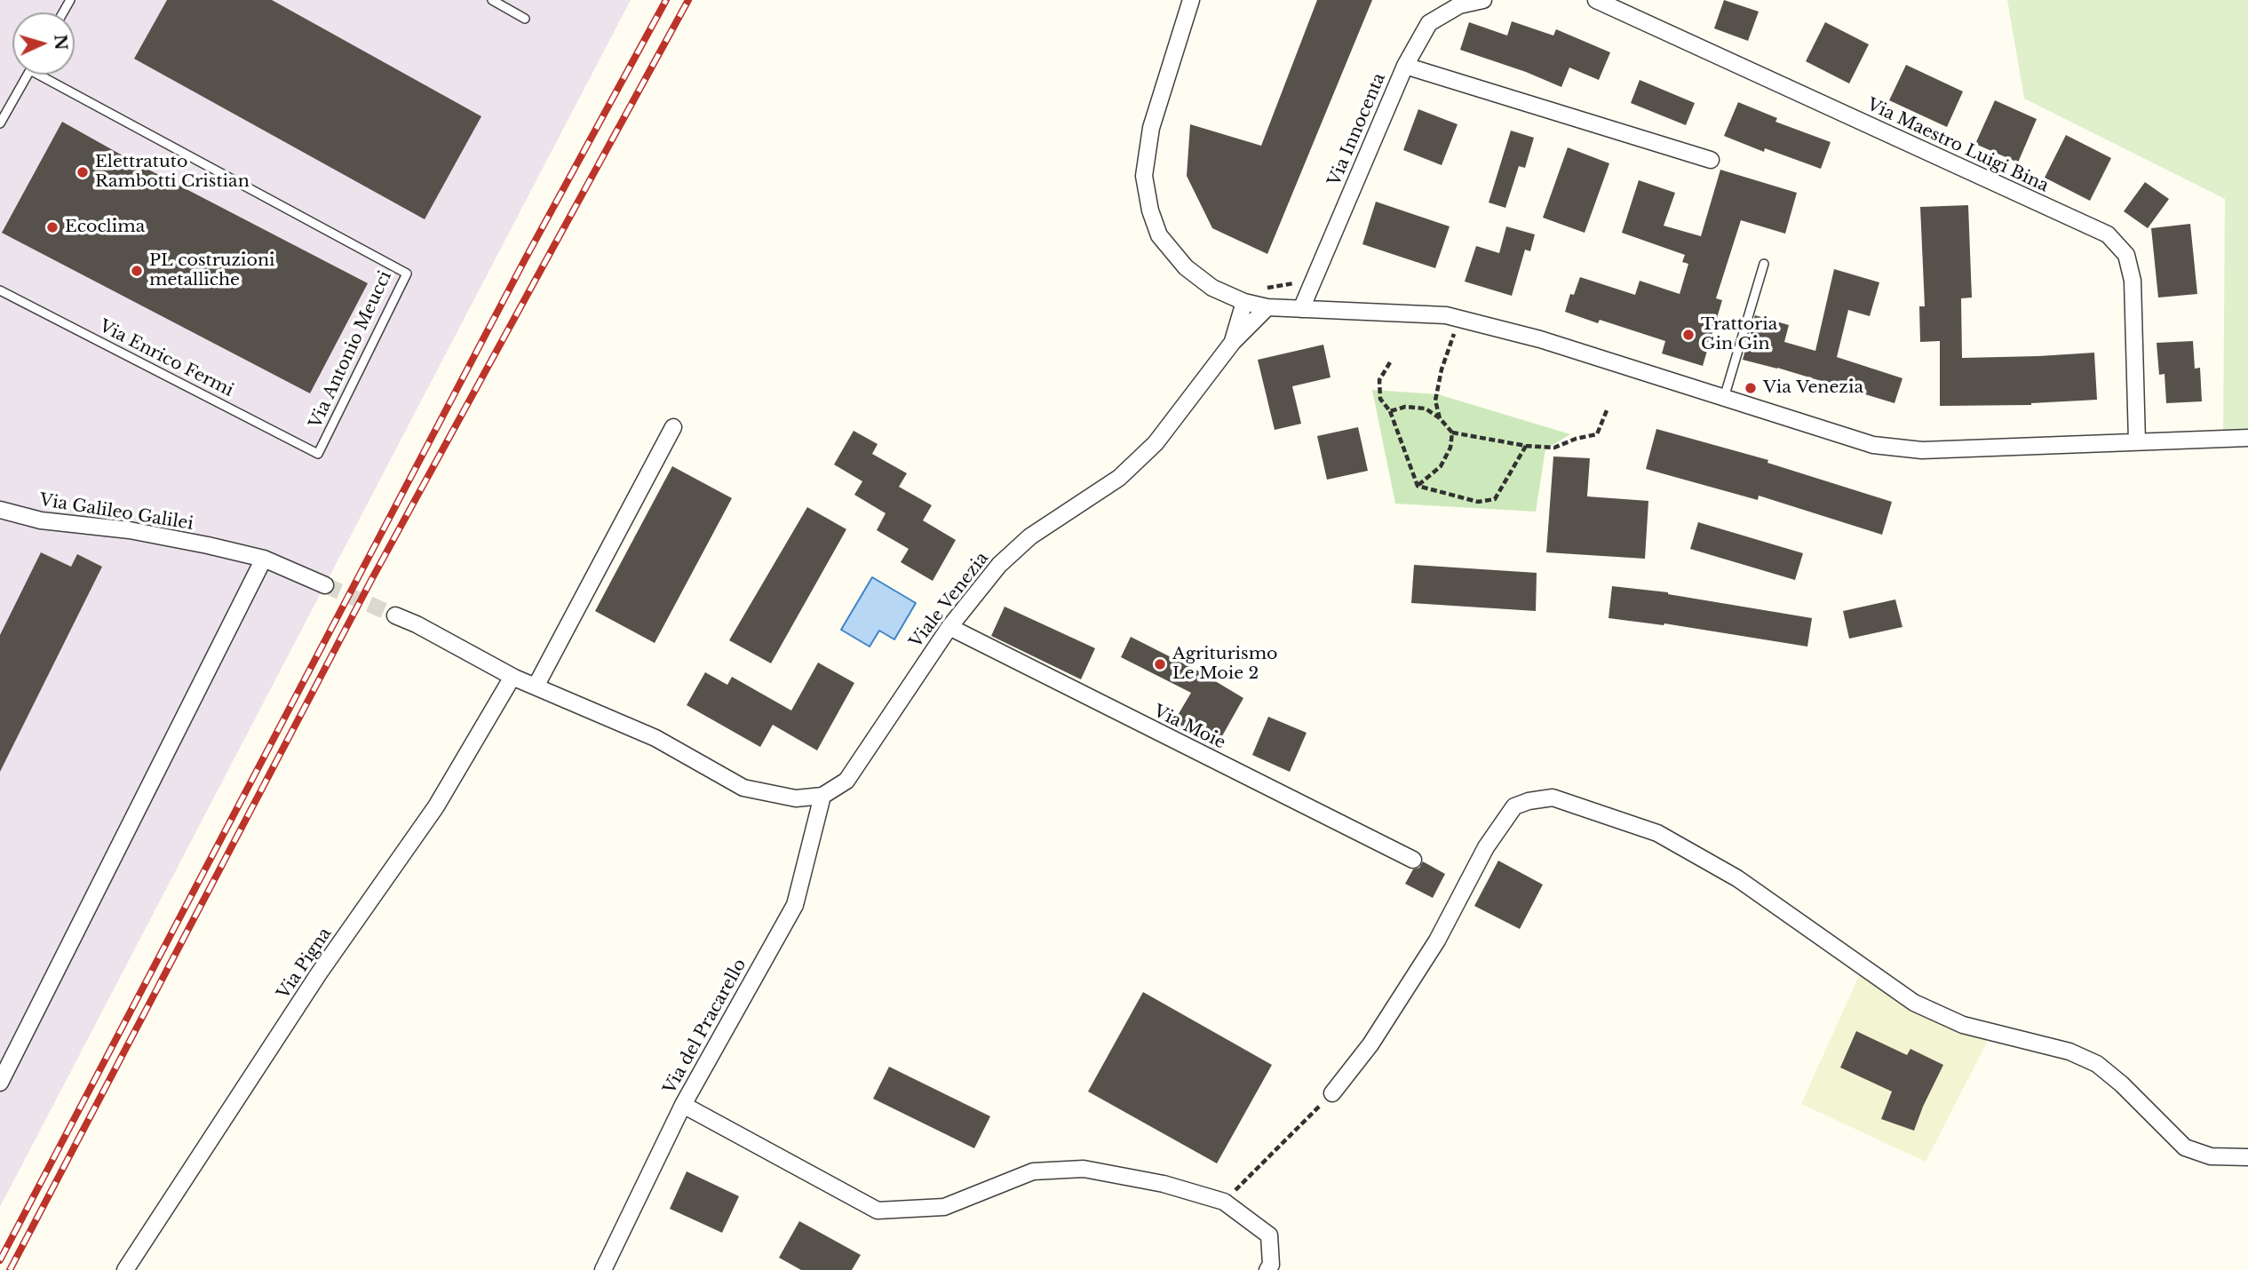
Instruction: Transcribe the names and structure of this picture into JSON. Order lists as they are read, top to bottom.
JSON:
{
  "streets": {
    "street": [
      "Via Innocenta",
      "Via Maestro Luigi Bina",
      "Via Galileo Galilei",
      "Viale Venezia",
      "Via Moie",
      "Via Pigna",
      "Via del Pracarello"
    ],
    "lane": ["Via Antonio Meucci", "Via Enrico Fermi"]
  },
  "crossings": [
    ["Via Antonio Meucci", "Via Enrico Fermi"],
    ["Viale Venezia", "Via Moie"],
    ["Viale Venezia", "Via del Pracarello"]
  ],
  "places": [
    "Elettratuto Rambotti Cristian",
    "Ecoclima",
    "PL costruzioni metalliche",
    "Trattoria Gin Gin",
    "Via Venezia",
    "Agriturismo Le Moie 2"
  ],
  "north": "right"
}
